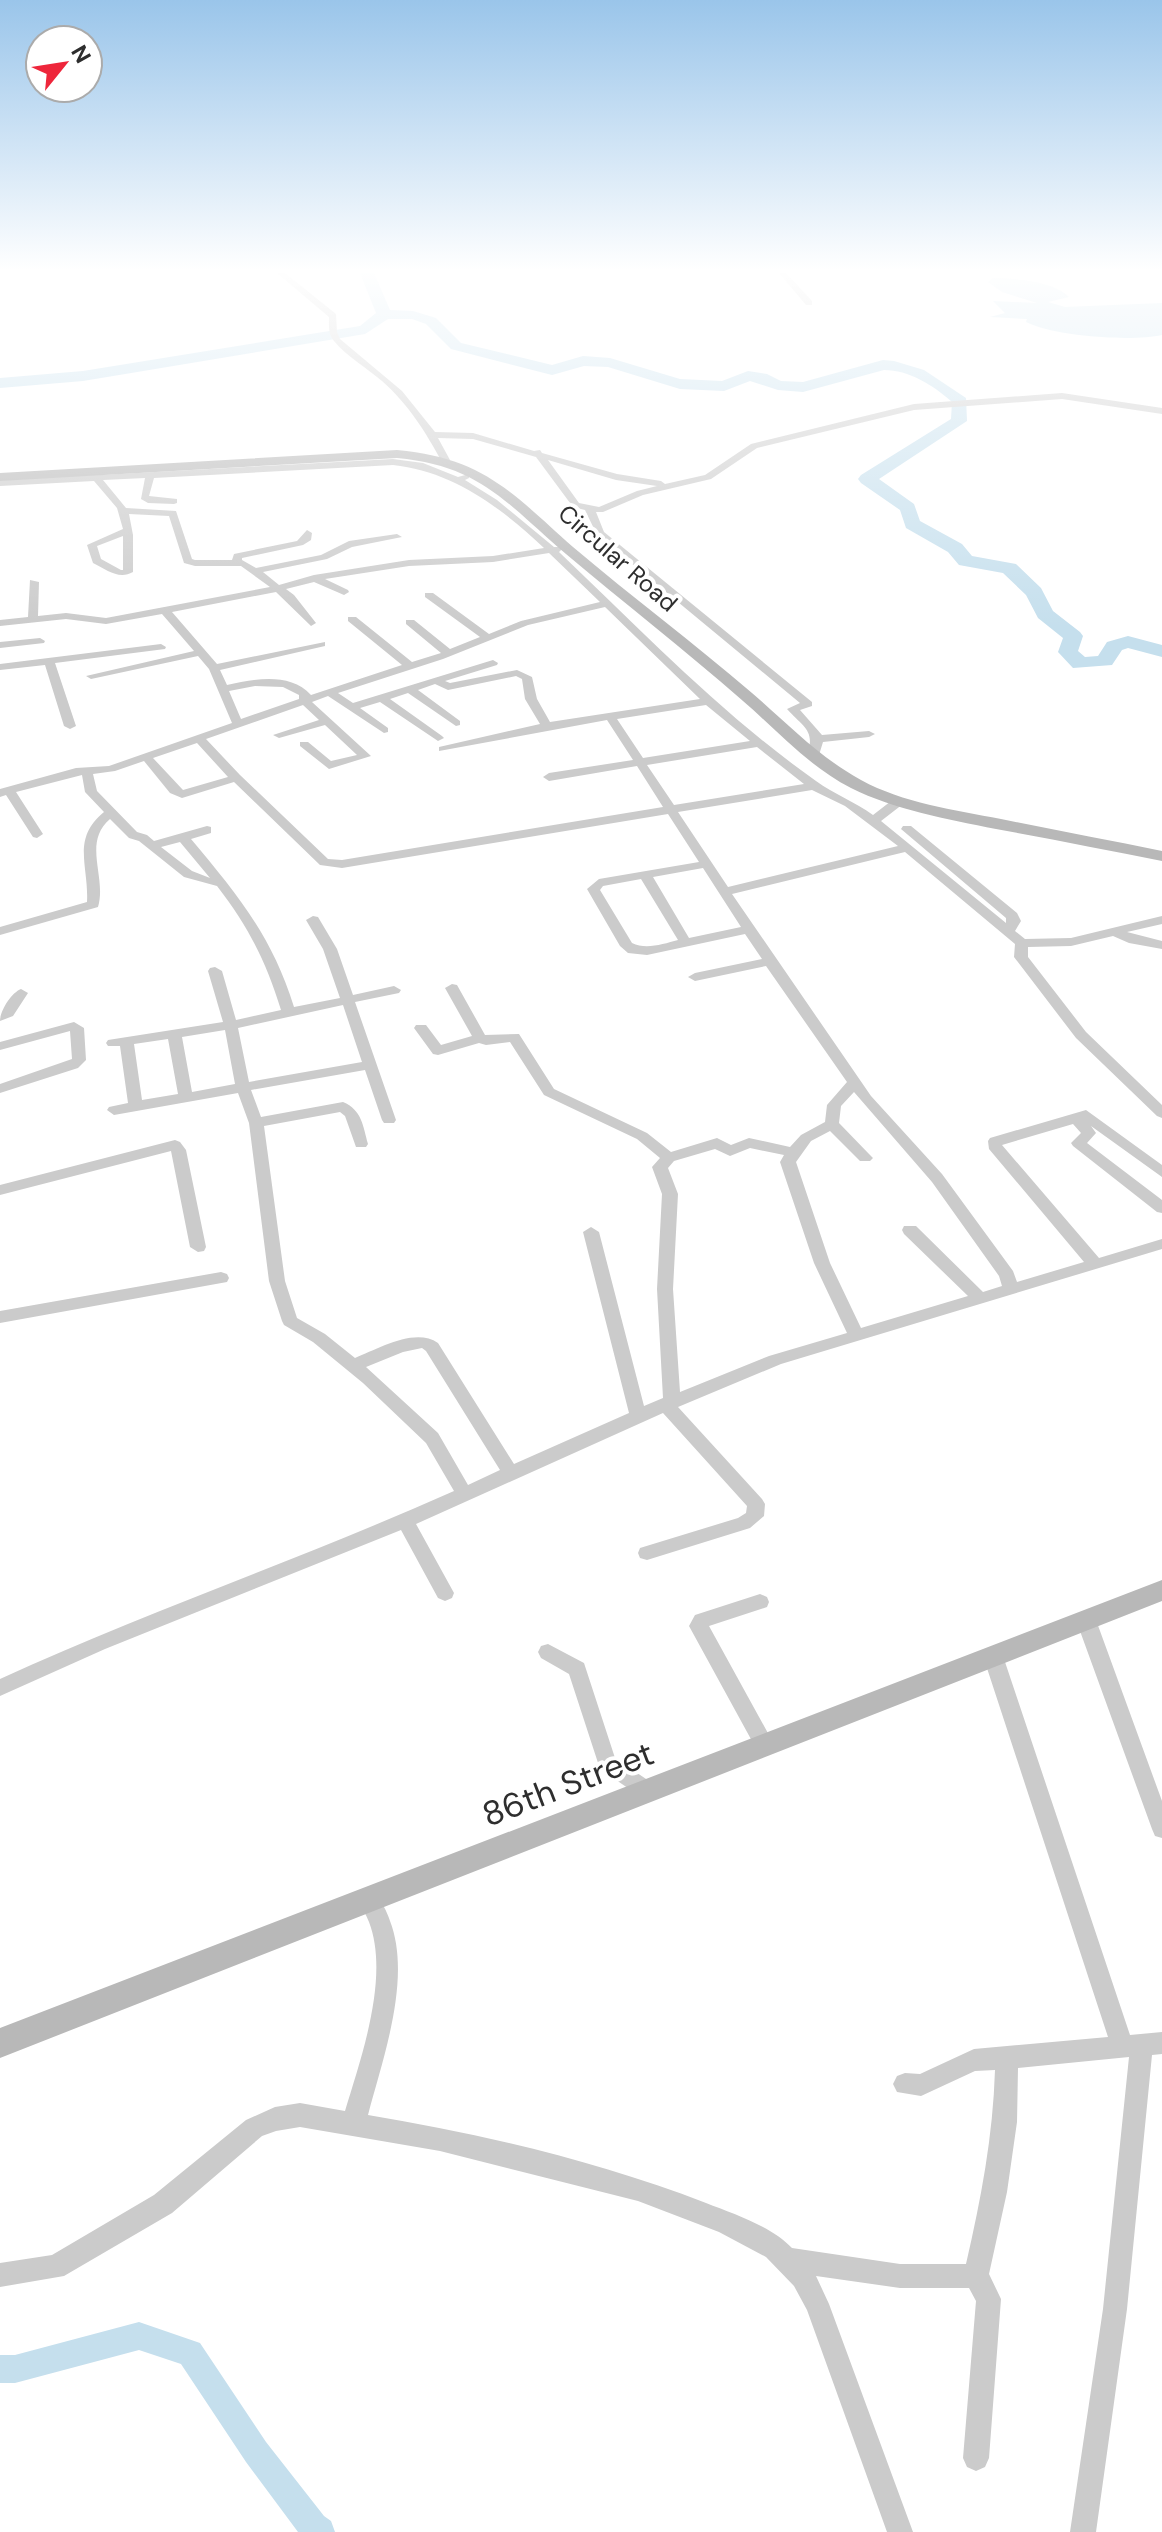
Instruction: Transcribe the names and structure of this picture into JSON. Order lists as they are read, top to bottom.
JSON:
{
  "streets": {
    "main road": ["Circular Road", "86th Street"]
  },
  "north": "top right"
}
